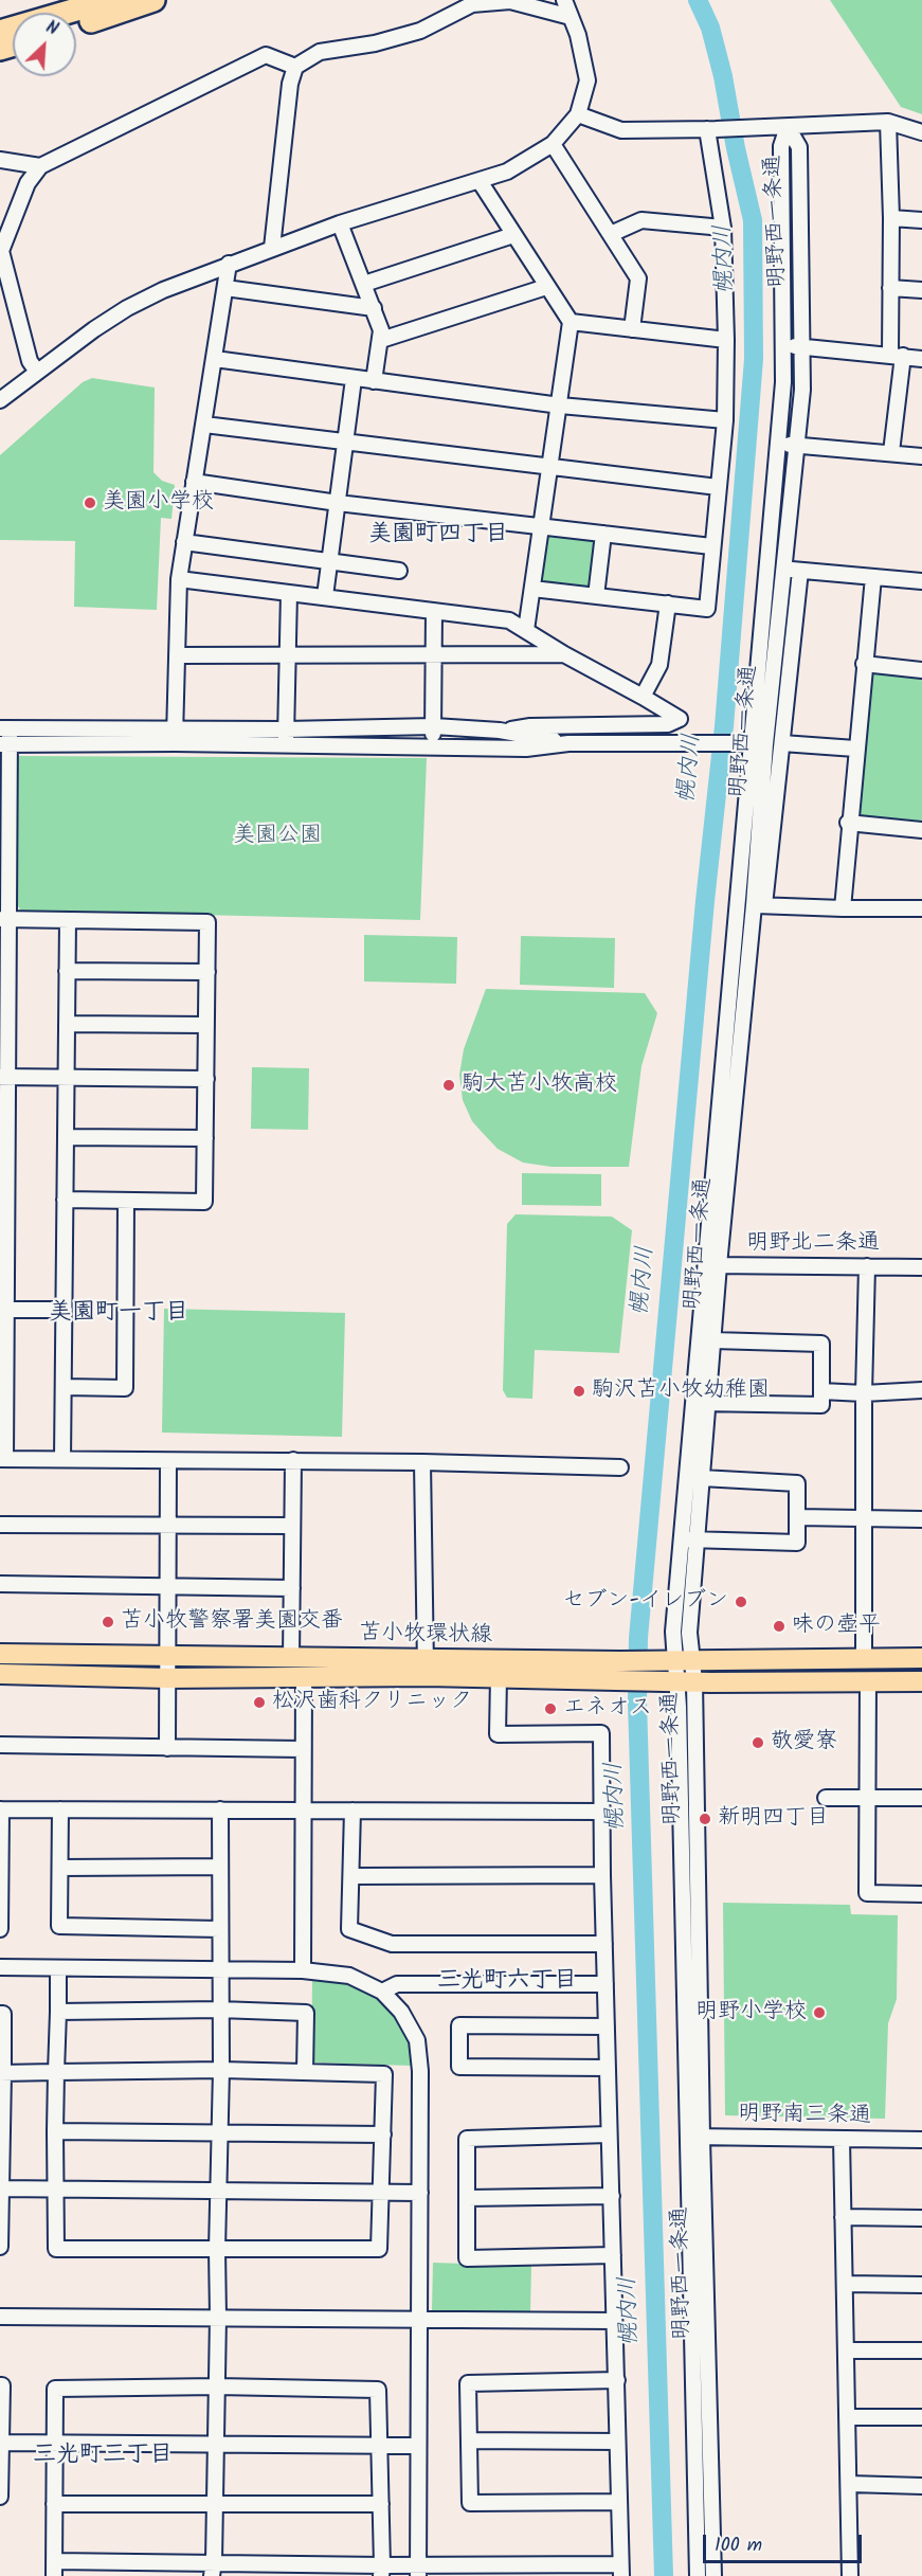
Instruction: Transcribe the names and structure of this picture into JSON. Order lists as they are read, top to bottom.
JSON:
{
  "streets": {
    "main road": ["苫小牧環状線"],
    "street": ["明野西一条通", "明野北二条通", "明野南三条通"]
  },
  "crossings": [
    ["明野西一条通", "明野北二条通"],
    ["明野西一条通", "苫小牧環状線"],
    ["明野西一条通", "明野南三条通"]
  ],
  "districts": [
    "美園町四丁目",
    "美園町一丁目",
    "三光町六丁目",
    "三光町三丁目"
  ],
  "water": ["幌内川"],
  "parks": ["美園公園"],
  "places": [
    "美園小学校",
    "駒大苫小牧高校",
    "駒沢苫小牧幼稚園",
    "セブン-イレブン",
    "苫小牧警察署美園交番",
    "味の壺平",
    "松沢歯科クリニック",
    "エネオス",
    "敬愛寮",
    "新明四丁目",
    "明野小学校"
  ],
  "scale_bar": "100 m",
  "north": "top right"
}
